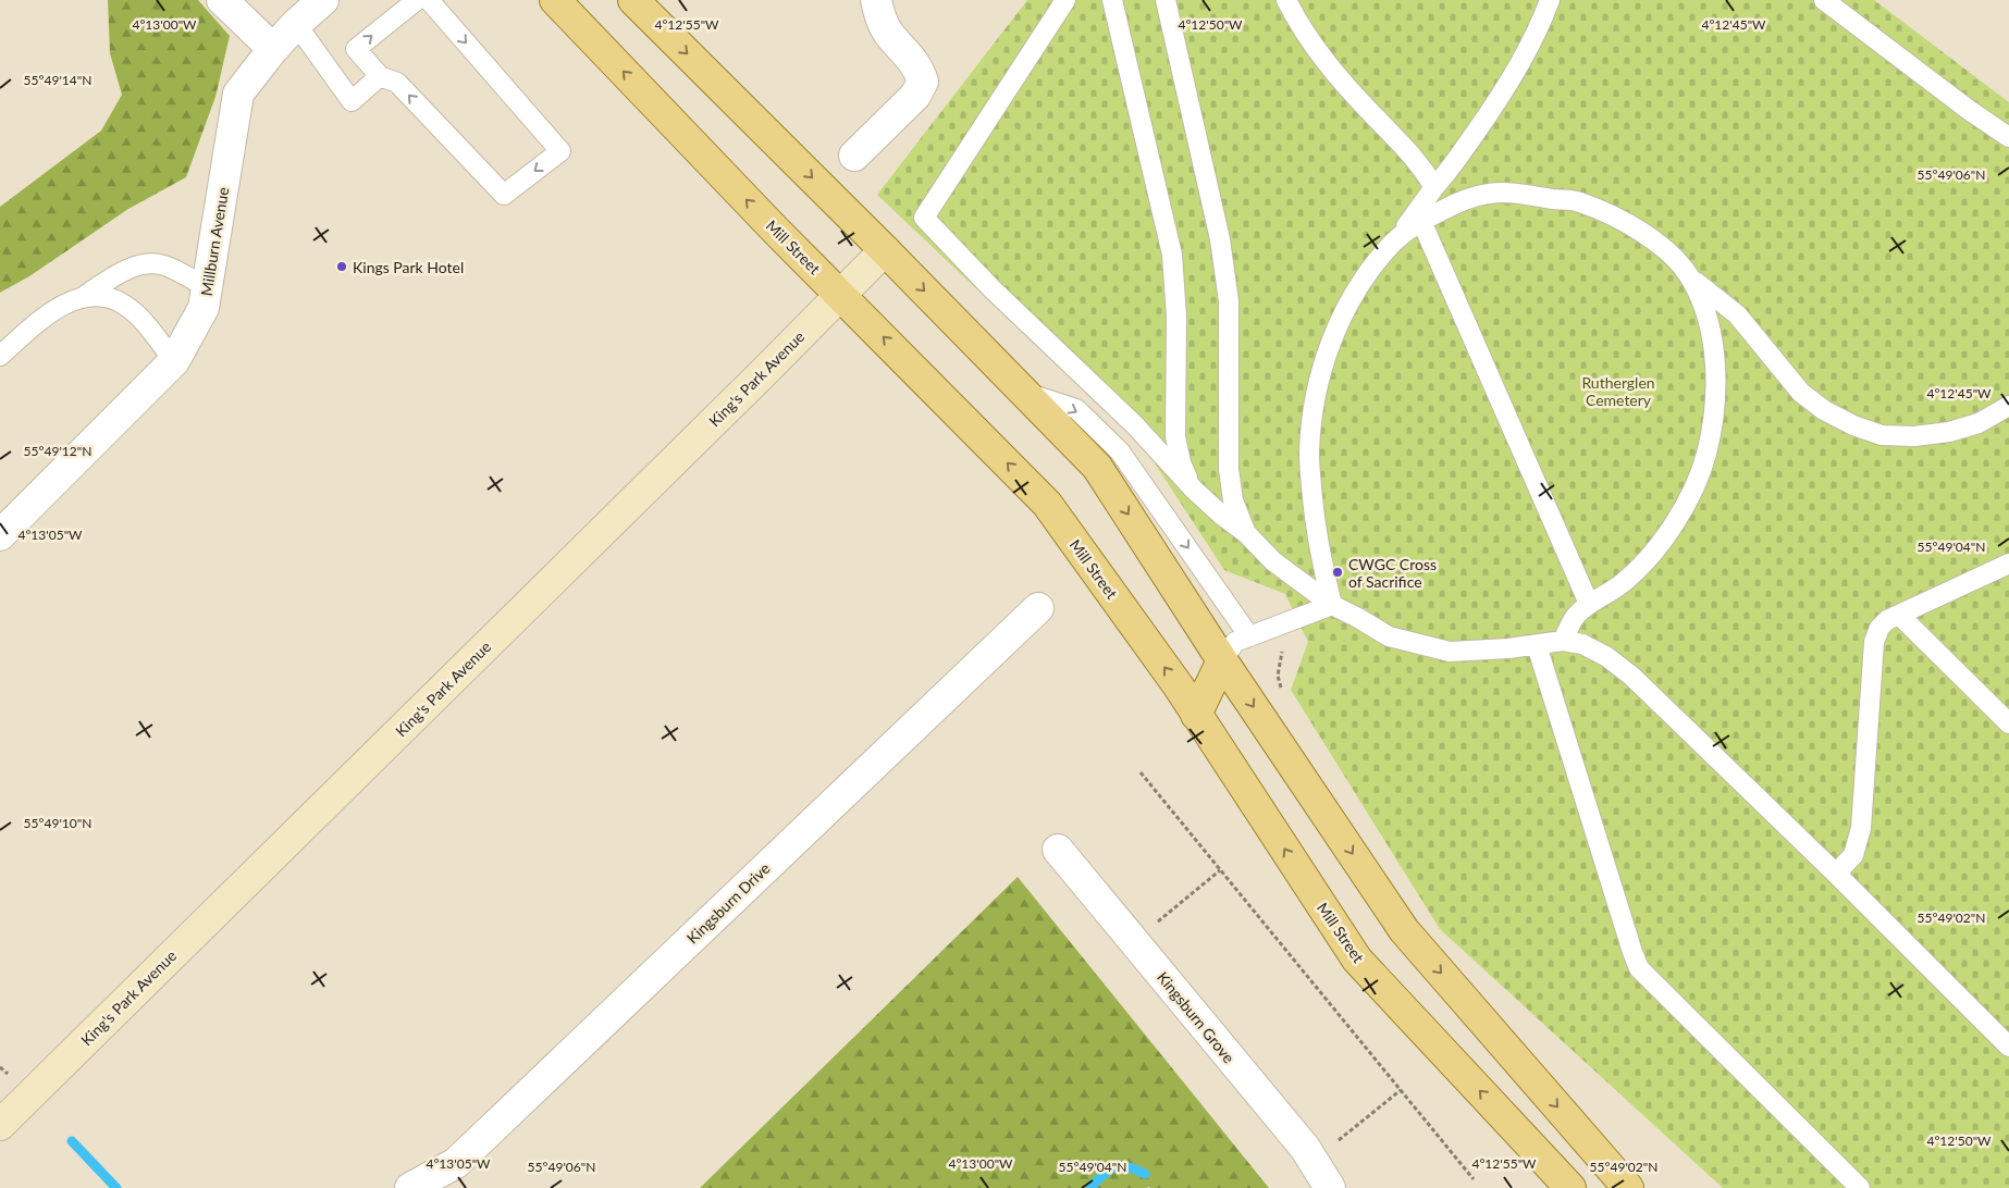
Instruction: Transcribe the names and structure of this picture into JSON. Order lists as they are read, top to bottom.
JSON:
{
  "streets": {
    "main road": ["Mill Street", "King's Park Avenue"],
    "street": ["Millburn Avenue", "Kingsburn Drive", "Kingsburn Grove"]
  },
  "crossings": [
    ["Mill Street", "King's Park Avenue"]
  ],
  "parks": ["Rutherglen Cemetery"],
  "places": ["Kings Park Hotel", "CWGC Cross of Sacrifice"],
  "coordinates": [
    "4°12'50\"W",
    "4°12'45\"W",
    "4°13'00\"W",
    "4°12'55\"W",
    "55°49'14\"N",
    "55°49'06\"N",
    "55°49'12\"N",
    "4°13'05\"W",
    "55°49'04\"N",
    "55°49'10\"N",
    "55°49'02\"N"
  ]
}
